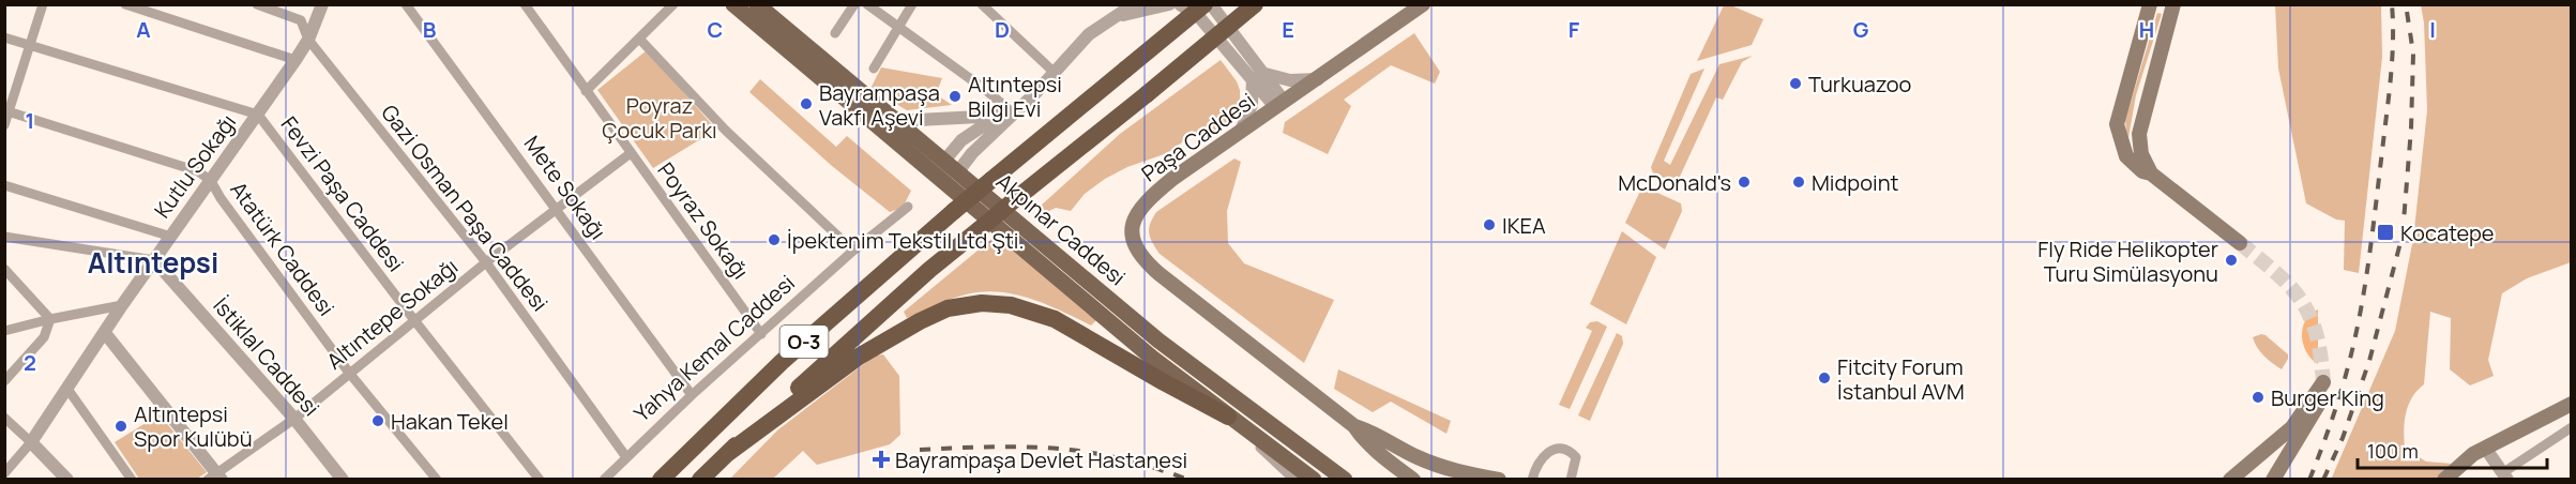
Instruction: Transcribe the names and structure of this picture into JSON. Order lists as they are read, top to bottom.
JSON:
{
  "streets": {
    "highway": ["O-3"],
    "main road": ["Paşa Caddesi", "Akpınar Caddesi"],
    "street": [
      "Kutlu Sokağı",
      "Mete Sokağı",
      "Fevzi Paşa Caddesi",
      "Gazi Osman Paşa Caddesi",
      "Poyraz Sokağı",
      "Atatürk Caddesi",
      "Altıntepe Sokağı",
      "Yahya Kemal Caddesi",
      "İstiklal Caddesi"
    ]
  },
  "crossings": [
    ["Kutlu Sokağı", "Fevzi Paşa Caddesi"],
    ["Kutlu Sokağı", "Gazi Osman Paşa Caddesi"],
    ["Kutlu Sokağı", "Atatürk Caddesi"],
    ["Kutlu Sokağı", "İstiklal Caddesi"],
    ["Mete Sokağı", "Altıntepe Sokağı"],
    ["Mete Sokağı", "Yahya Kemal Caddesi"],
    ["Fevzi Paşa Caddesi", "Altıntepe Sokağı"],
    ["Gazi Osman Paşa Caddesi", "Altıntepe Sokağı"],
    ["Gazi Osman Paşa Caddesi", "Yahya Kemal Caddesi"],
    ["Poyraz Sokağı", "Altıntepe Sokağı"],
    ["Poyraz Sokağı", "Yahya Kemal Caddesi"],
    ["Atatürk Caddesi", "Altıntepe Sokağı"],
    ["Altıntepe Sokağı", "İstiklal Caddesi"]
  ],
  "districts": ["Altıntepsi"],
  "parks": ["Poyraz Çocuk Parkı"],
  "places": {
    "other": [
      "Turkuazoo",
      "Altıntepsi Bilgi Evi",
      "Bayrampaşa Vakfı Aşevi",
      "McDonald's",
      "Midpoint",
      "IKEA",
      "İpektenim Tekstil Ltd Şti.",
      "Fly Ride Helikopter Turu Simülasyonu",
      "Fitcity Forum İstanbul AVM",
      "Burger King",
      "Hakan Tekel",
      "Altıntepsi Spor Kulübü"
    ],
    "transit": ["Kocatepe"],
    "health": ["Bayrampaşa Devlet Hastanesi"]
  },
  "scale_bar": "100 m",
  "grid": {
    "columns": [
      "A",
      "B",
      "C",
      "D",
      "E",
      "F",
      "G",
      "H",
      "I"
    ],
    "rows": ["1", "2"]
  }
}
